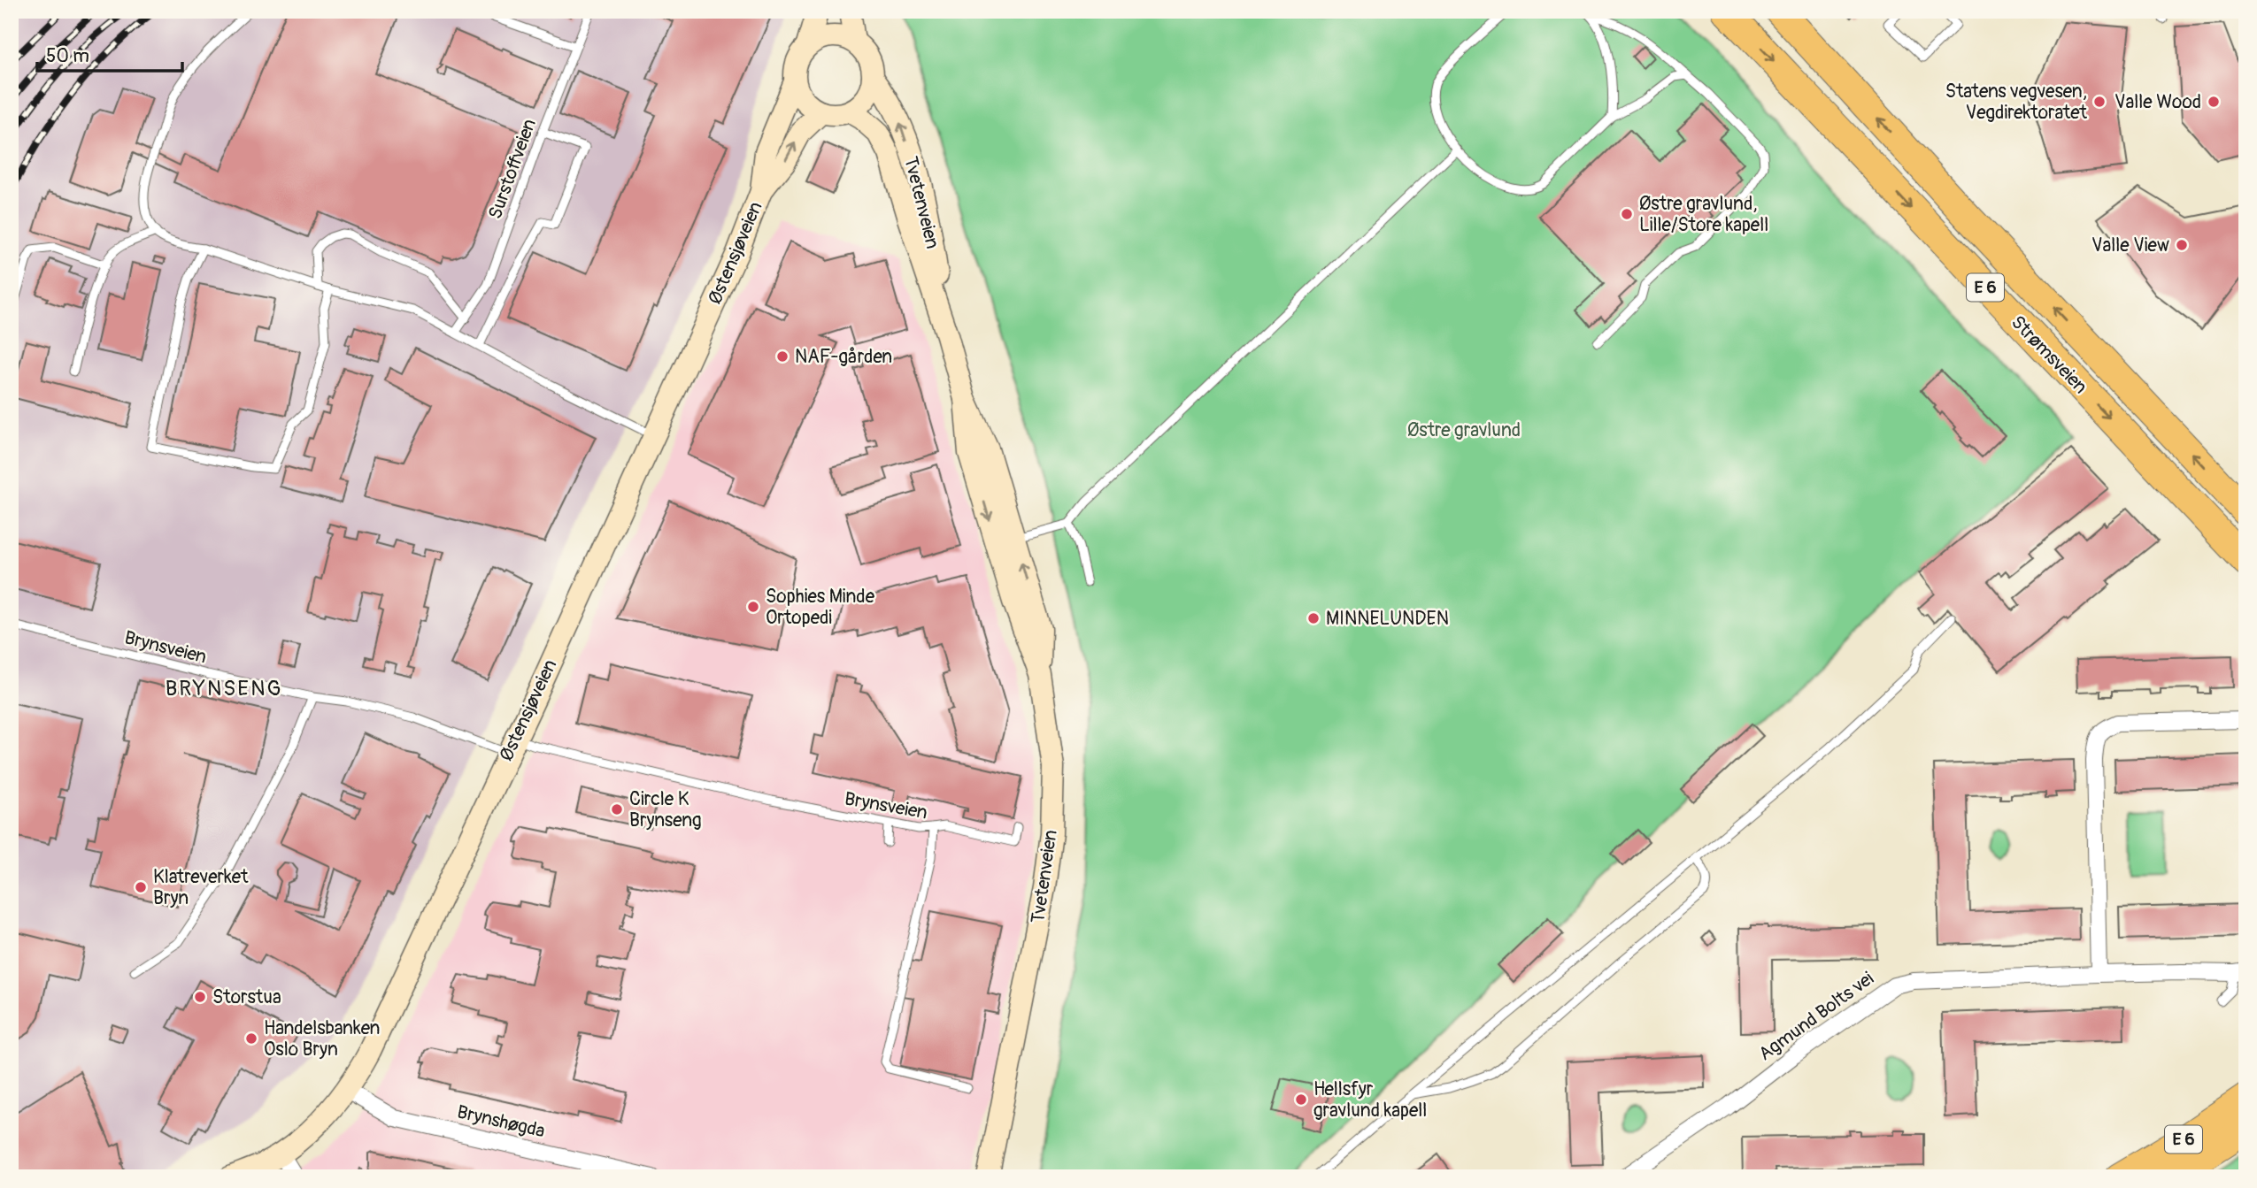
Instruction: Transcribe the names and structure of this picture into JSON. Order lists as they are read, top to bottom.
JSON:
{
  "streets": {
    "highway": ["E 6", "Strømsveien"],
    "main road": ["Tvetenveien", "Østensjøveien"],
    "street": ["Agmund Bolts vei", "Brynshøgda"],
    "lane": ["Surstoffveien", "Brynsveien"]
  },
  "crossings": [
    ["Tvetenveien", "Østensjøveien"],
    ["Østensjøveien", "Brynsveien"],
    ["Østensjøveien", "Brynshøgda"]
  ],
  "districts": ["BRYNSENG"],
  "parks": ["Østre gravlund"],
  "places": [
    "Statens vegvesen, Vegdirektoratet",
    "Valle Wood",
    "Østre gravlund, Lille/Store kapell",
    "Valle View",
    "NAF-gården",
    "Sophies Minde Ortopedi",
    "MINNELUNDEN",
    "Circle K Brynseng",
    "Klatreverket Bryn",
    "Storstua",
    "Handelsbanken Oslo Bryn",
    "Hellsfyr gravlund kapell"
  ],
  "scale_bar": "50 m"
}
